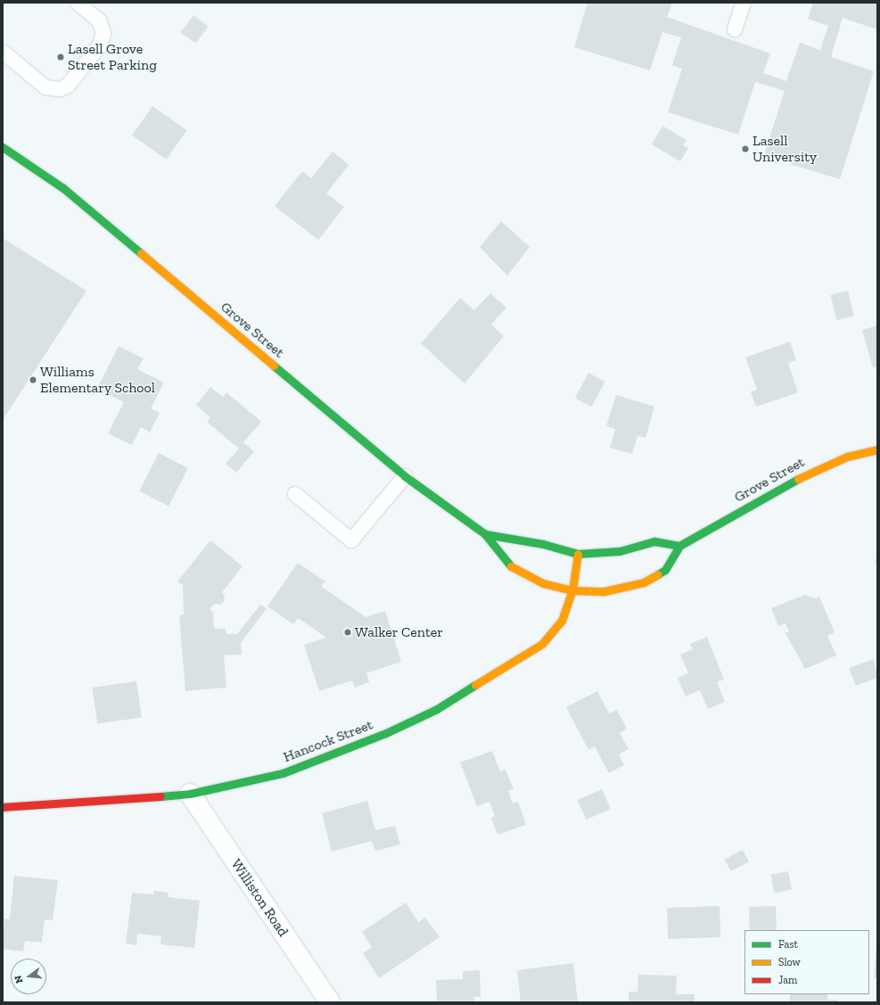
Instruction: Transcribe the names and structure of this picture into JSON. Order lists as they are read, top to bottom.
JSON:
{
  "streets": {
    "main road": ["Grove Street", "Hancock Street"],
    "street": ["Williston Road"]
  },
  "crossings": [
    ["Grove Street", "Hancock Street"],
    ["Hancock Street", "Williston Road"]
  ],
  "places": [
    "Lasell Grove Street Parking",
    "Lasell University",
    "Williams Elementary School",
    "Walker Center"
  ],
  "legend": ["Fast", "Slow", "Jam"],
  "north": "left"
}
